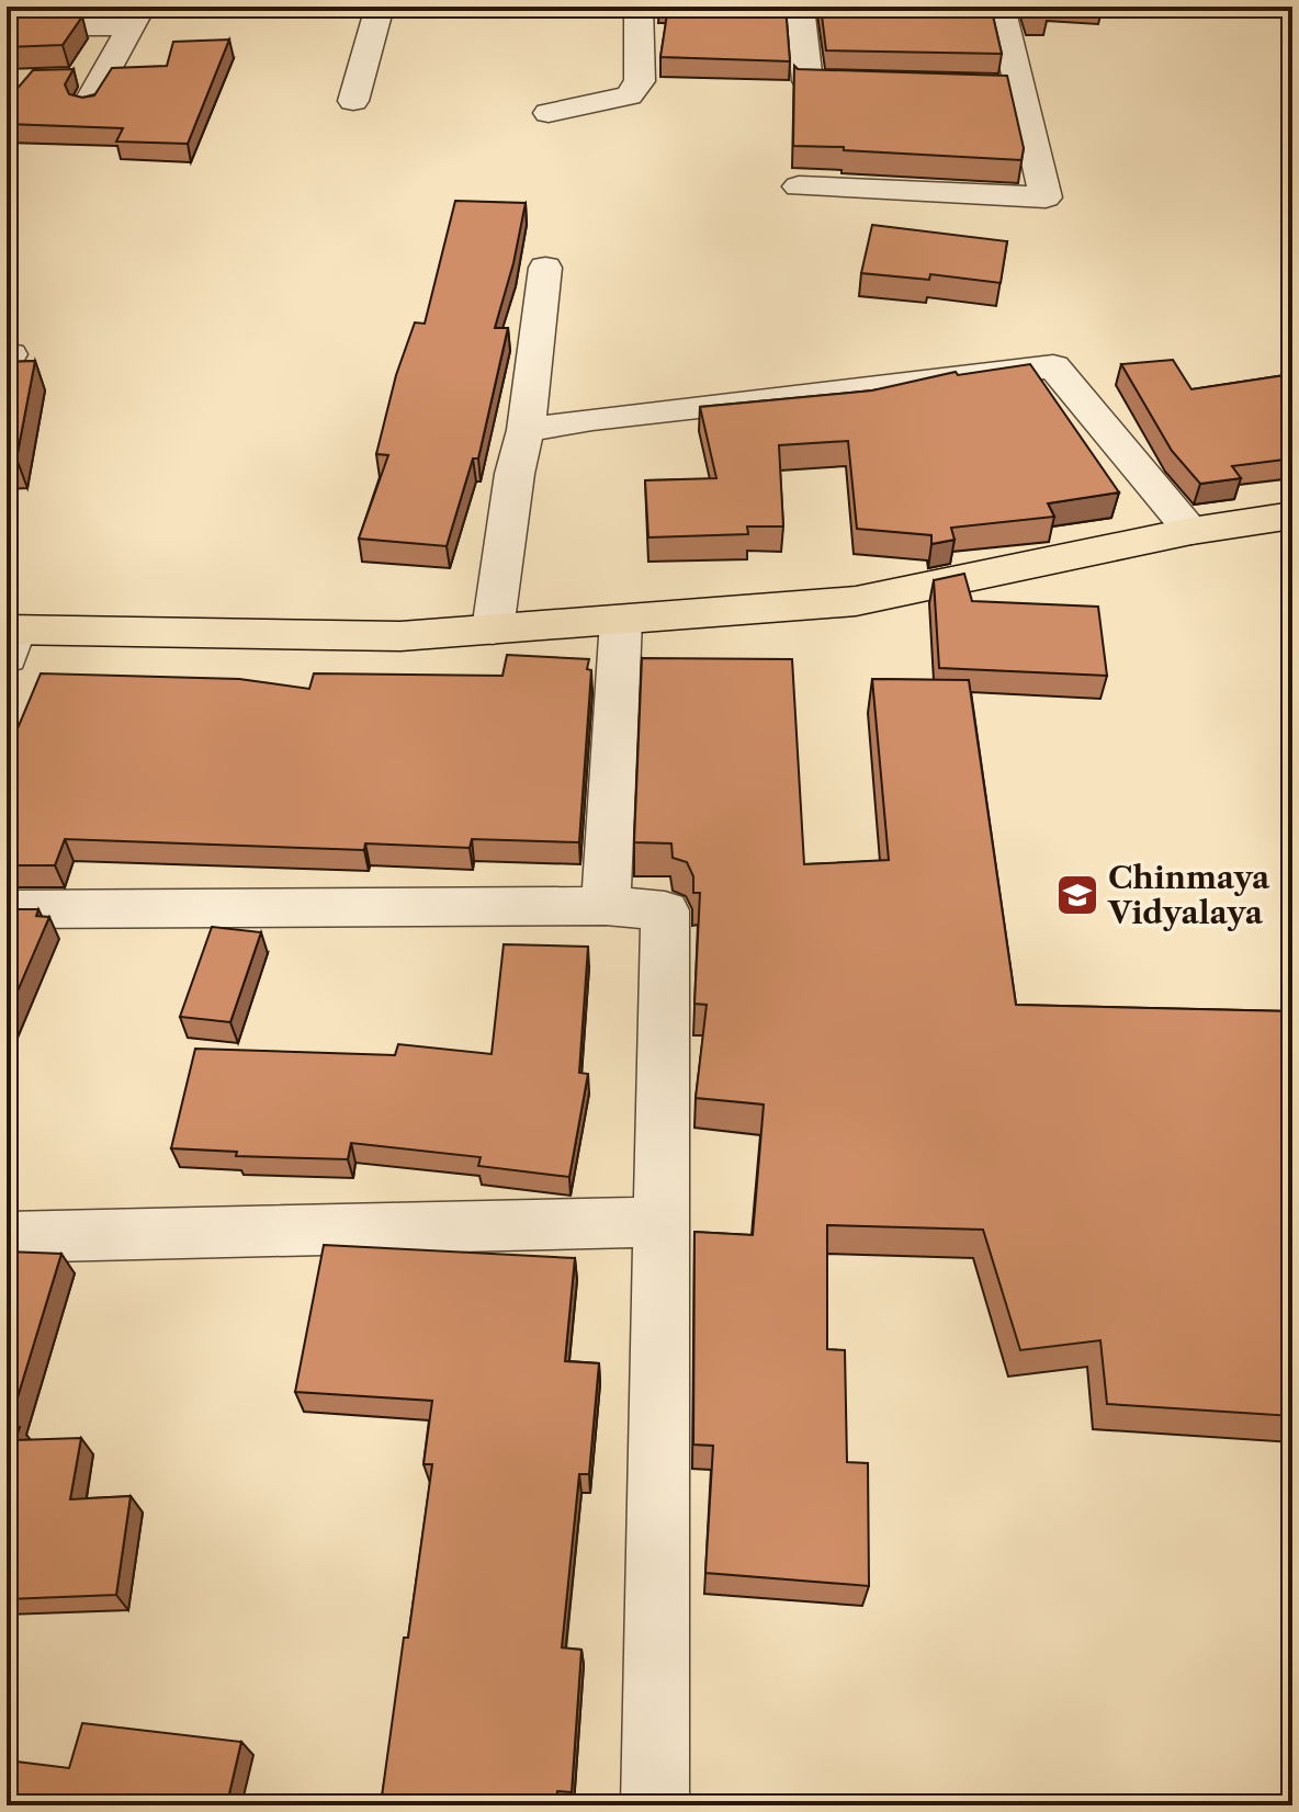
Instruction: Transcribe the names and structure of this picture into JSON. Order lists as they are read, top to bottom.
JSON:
{
  "places": {
    "school or university": ["Chinmaya Vidyalaya"]
  }
}
